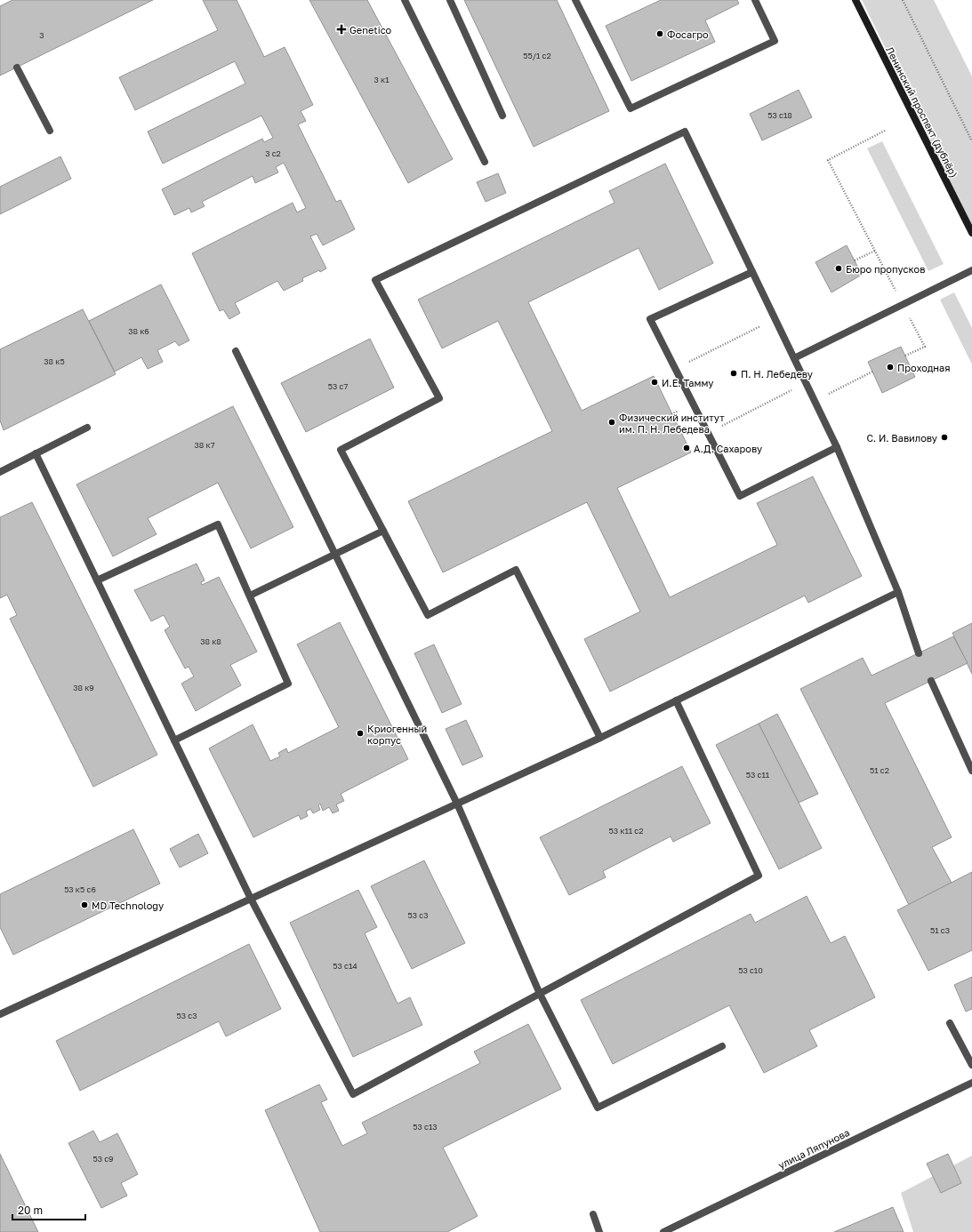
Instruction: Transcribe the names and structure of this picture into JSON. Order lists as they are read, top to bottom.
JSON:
{
  "streets": {
    "street": ["Ленинский проспект (дублёр)", "улица Ляпунова"]
  },
  "places": {
    "health": ["Genetico"],
    "other": [
      "Фосагро",
      "Бюро пропусков",
      "Проходная",
      "П. Н. Лебедеву",
      "И.Е. Тамму",
      "Физический институт им. П. Н. Лебедева",
      "С. И. Вавилову",
      "А.Д. Сахарову",
      "Криогенный корпус",
      "MD Technology"
    ]
  },
  "house_numbers": [
    "3",
    "55/1 с2",
    "3 к1",
    "53 с18",
    "3 с2",
    "38 к6",
    "38 к5",
    "53 с7",
    "38 к7",
    "38 к8",
    "38 к9",
    "51 с2",
    "53 с11",
    "53 к11 с2",
    "53 к5 с6",
    "53 с3",
    "51 с3",
    "53 с14",
    "53 с10",
    "53 с3",
    "53 с13",
    "53 с9"
  ],
  "scale_bar": "20 m"
}
